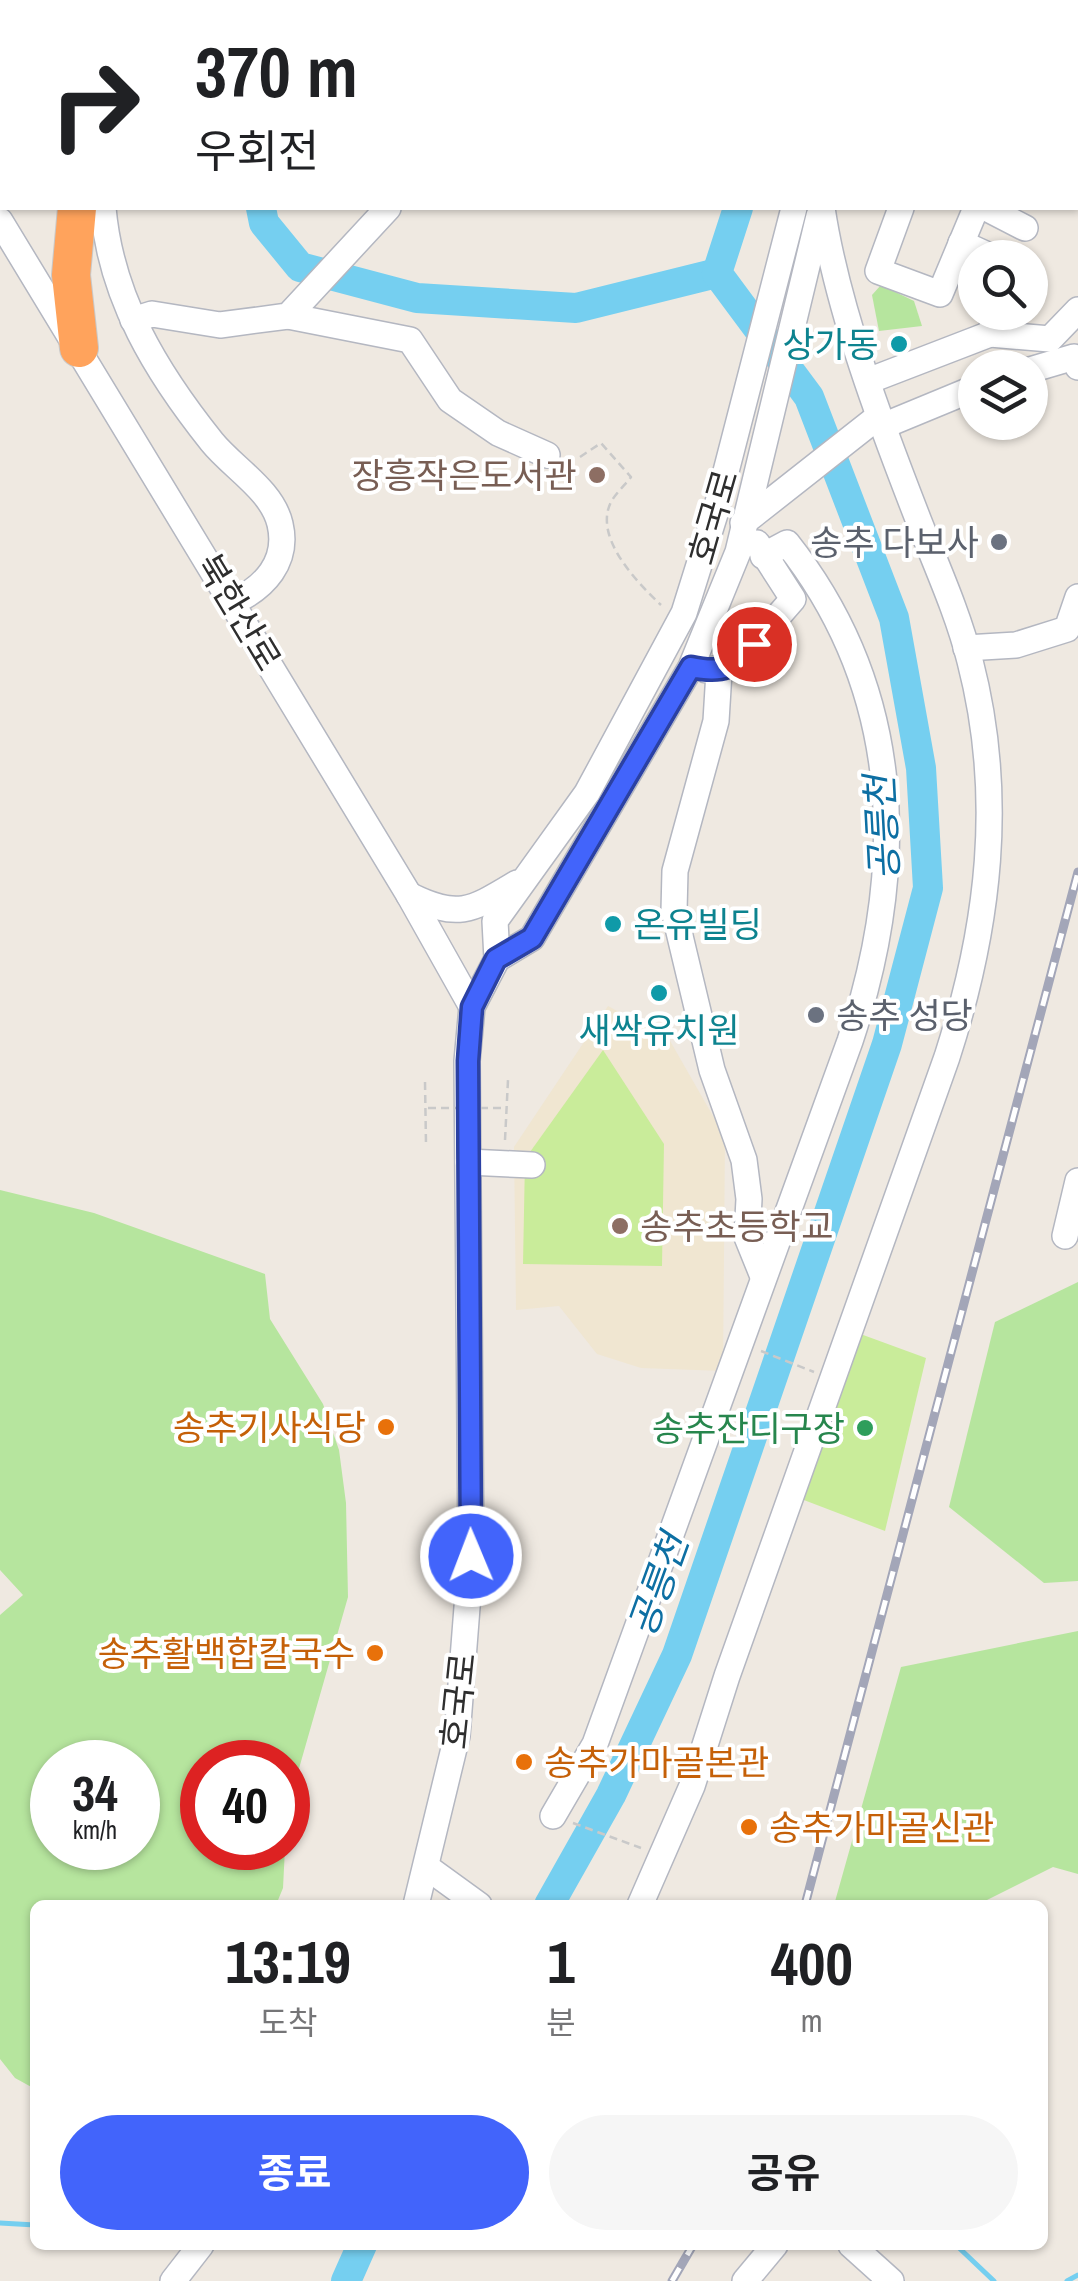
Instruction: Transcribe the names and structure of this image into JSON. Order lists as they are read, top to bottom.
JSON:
{
  "streets": {
    "street": ["호국로", "북한산로"]
  },
  "crossings": [
    ["호국로", "북한산로"]
  ],
  "water": ["공릉천"],
  "places": [
    "상가동",
    "장흥작은도서관",
    "송추 다보사",
    "온유빌딩",
    "새싹유치원",
    "송추 성당",
    "송추초등학교",
    "송추기사식당",
    "송추잔디구장",
    "송추활백합칼국수",
    "송추가마골본관",
    "송추가마골신관"
  ],
  "page": {
    "turn": ["370 m", "우회전"],
    "speed": "34 km/h",
    "limit": "40",
    "eta": [
      "13:19",
      "도착",
      "1",
      "분",
      "400",
      "m"
    ],
    "buttons": ["종료", "공유"]
  }
}
